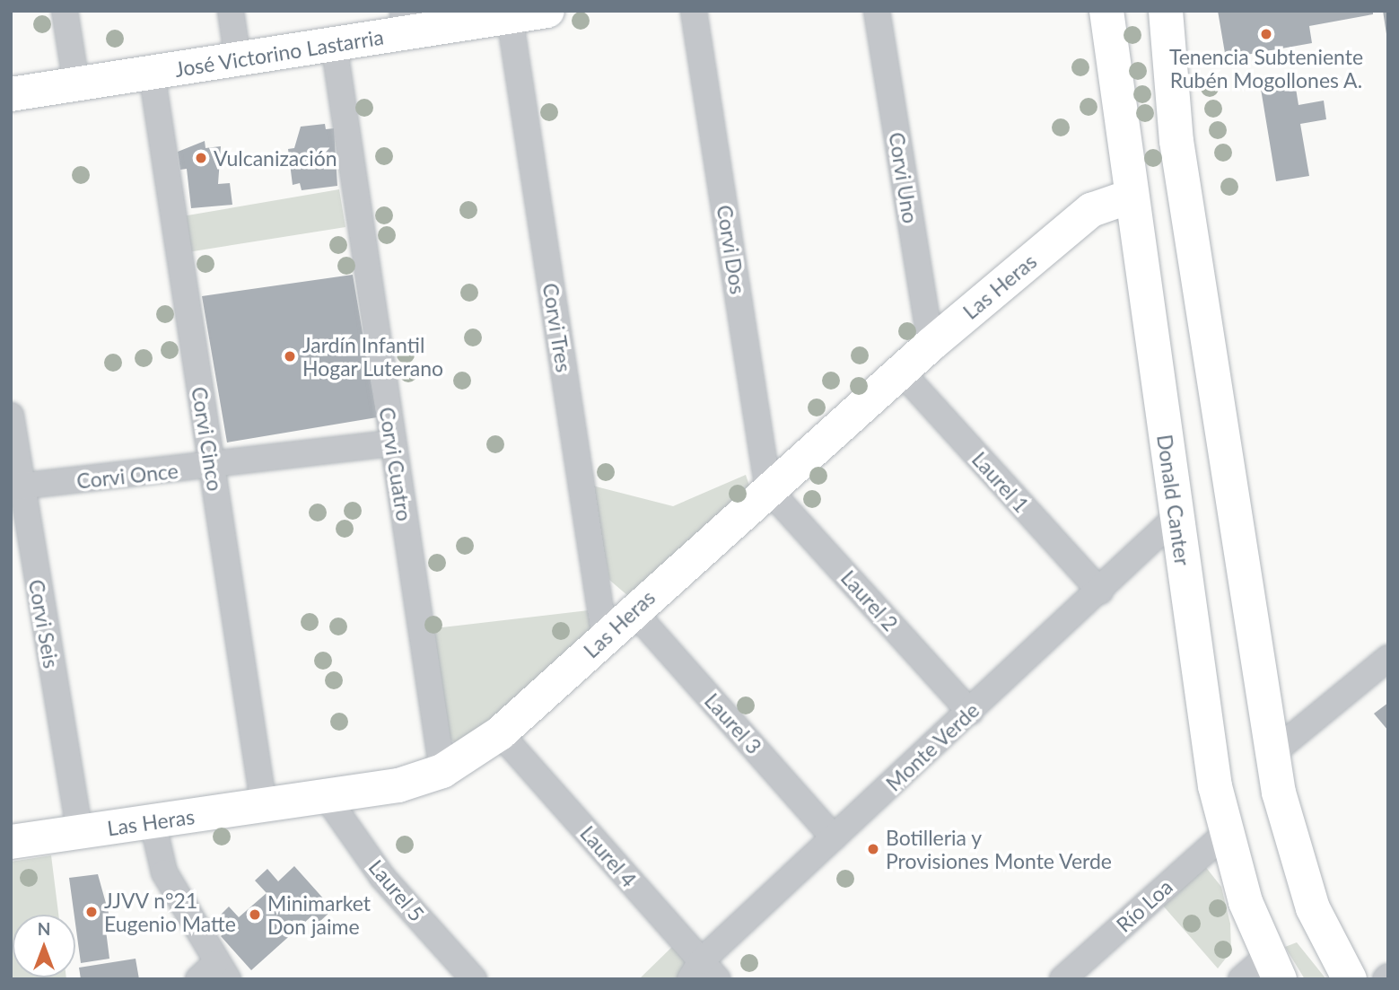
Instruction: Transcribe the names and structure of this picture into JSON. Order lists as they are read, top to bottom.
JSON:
{
  "streets": {
    "main road": ["José Victorino Lastarria", "Las Heras", "Donald Canter"],
    "street": [
      "Corvi Uno",
      "Corvi Dos",
      "Corvi Tres",
      "Corvi Cinco",
      "Corvi Cuatro",
      "Corvi Once",
      "Laurel 1",
      "Laurel 2",
      "Corvi Seis",
      "Laurel 3",
      "Monte Verde",
      "Laurel 4",
      "Laurel 5",
      "Río Loa"
    ]
  },
  "crossings": [
    ["José Victorino Lastarria", "Corvi Tres"],
    ["José Victorino Lastarria", "Corvi Cinco"],
    ["José Victorino Lastarria", "Corvi Cuatro"],
    ["Corvi Uno", "Las Heras"],
    ["Corvi Dos", "Las Heras"],
    ["Corvi Dos", "Laurel 2"],
    ["Las Heras", "Corvi Tres"],
    ["Las Heras", "Corvi Cinco"],
    ["Las Heras", "Corvi Cuatro"],
    ["Las Heras", "Laurel 1"],
    ["Las Heras", "Donald Canter"],
    ["Las Heras", "Laurel 2"],
    ["Las Heras", "Corvi Seis"],
    ["Las Heras", "Laurel 3"],
    ["Las Heras", "Laurel 4"],
    ["Las Heras", "Laurel 5"],
    ["Corvi Cinco", "Corvi Once"],
    ["Corvi Cuatro", "Corvi Once"],
    ["Corvi Once", "Corvi Seis"],
    ["Laurel 1", "Monte Verde"],
    ["Donald Canter", "Monte Verde"],
    ["Donald Canter", "Río Loa"],
    ["Laurel 2", "Monte Verde"],
    ["Laurel 3", "Monte Verde"],
    ["Monte Verde", "Laurel 4"]
  ],
  "places": [
    "Tenencia Subteniente Rubén Mogollones A.",
    "Vulcanización",
    "Jardín Infantil Hogar Luterano",
    "Botilleria y Provisiones Monte Verde",
    "JJVV n°21 Eugenio Matte",
    "Minimarket Don jaime"
  ],
  "north": "top"
}
